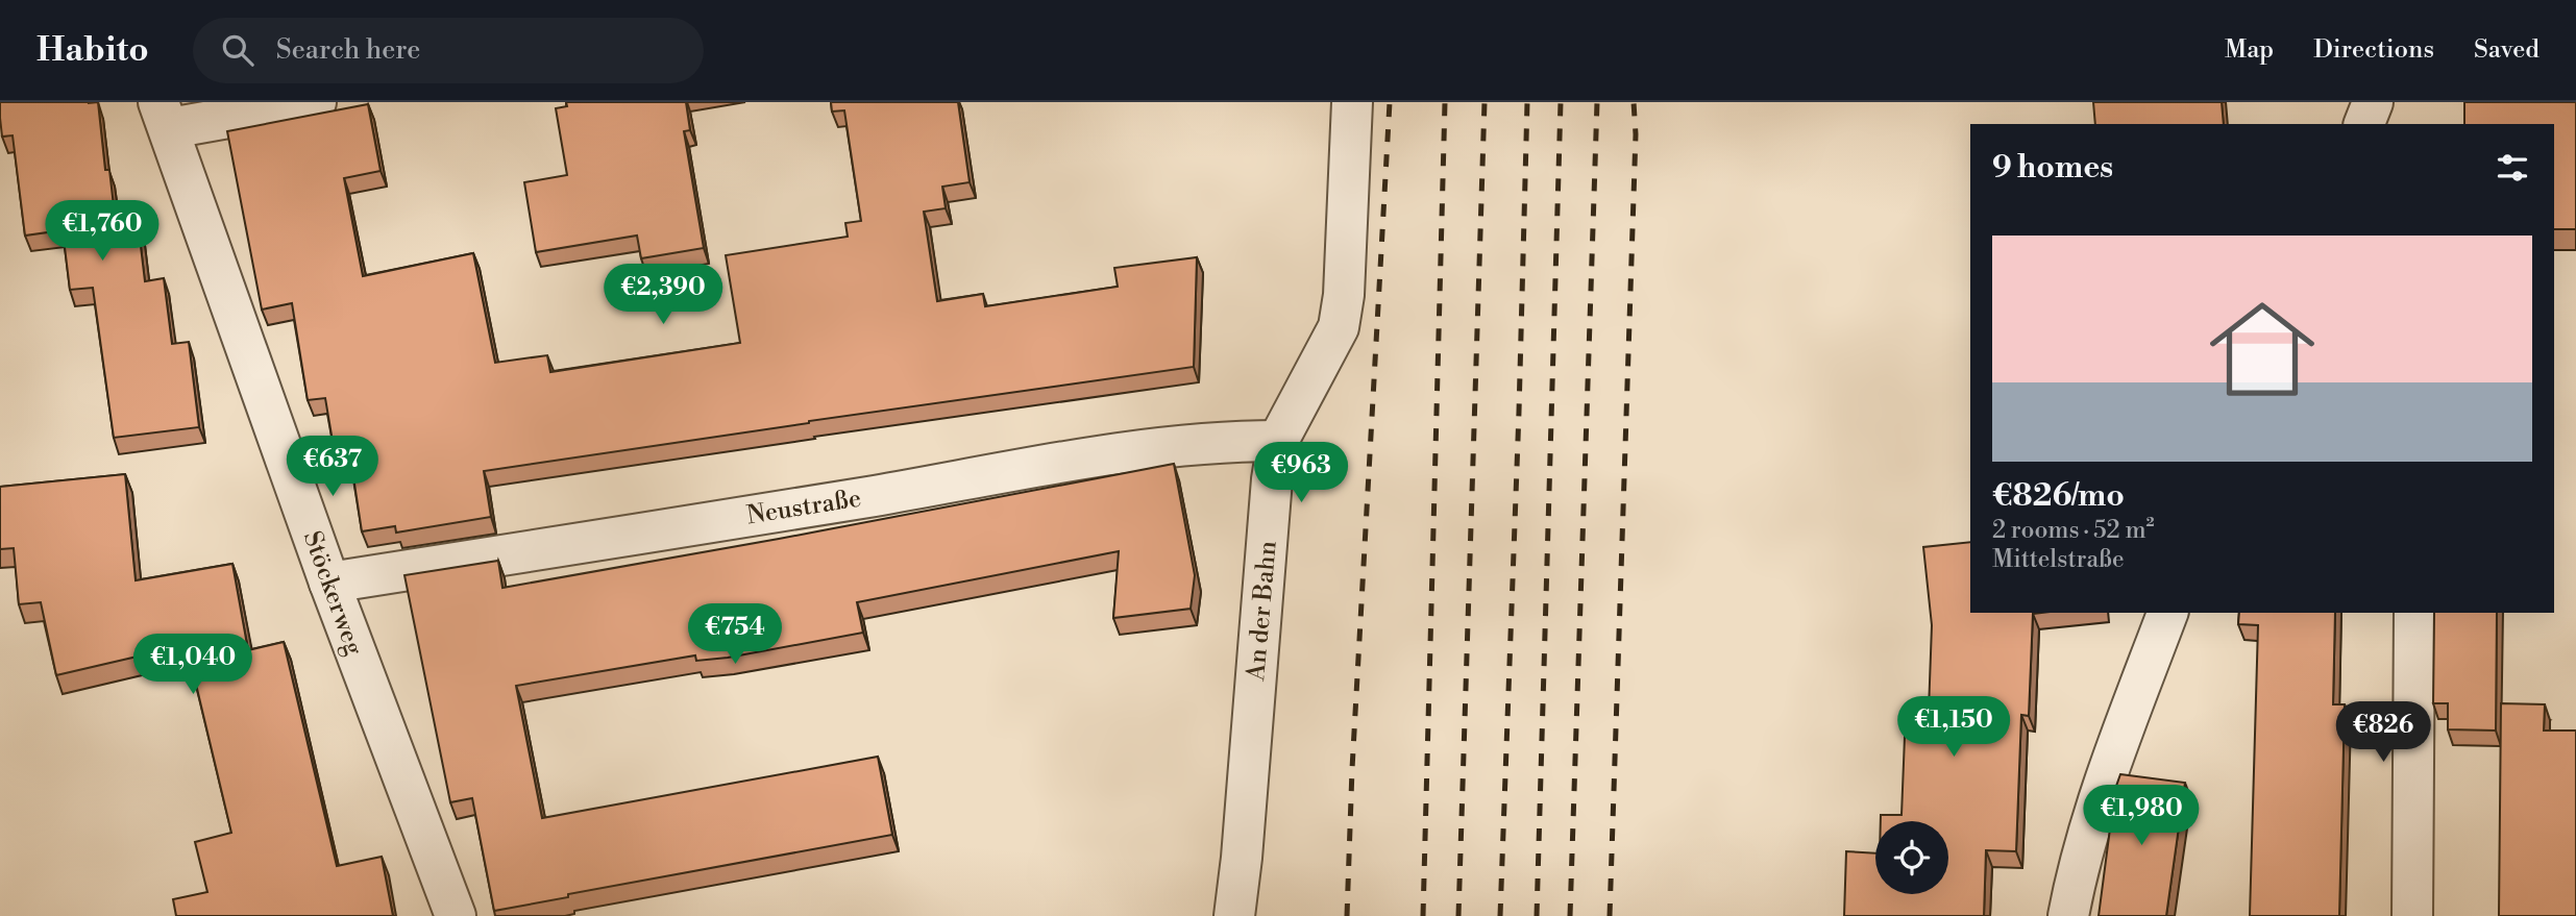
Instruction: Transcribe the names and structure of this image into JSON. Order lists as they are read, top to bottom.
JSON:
{
  "streets": {
    "street": ["Neustraße", "Stöckerweg", "An der Bahn"]
  },
  "crossings": [
    ["Neustraße", "Stöckerweg"],
    ["Neustraße", "An der Bahn"]
  ],
  "page": {
    "header": "Habito",
    "search": "Search here",
    "nav": ["Map", "Directions", "Saved"],
    "heading": "9 homes",
    "price": [
      "€1,760",
      "€2,390",
      "€637",
      "€963",
      "€754",
      "€1,040",
      "€1,150",
      "€826",
      "€1,980"
    ],
    "list": [
      {
        "name": "€826/mo",
        "note": "2 rooms · 52 m² · Mittelstraße"
      }
    ]
  }
}
